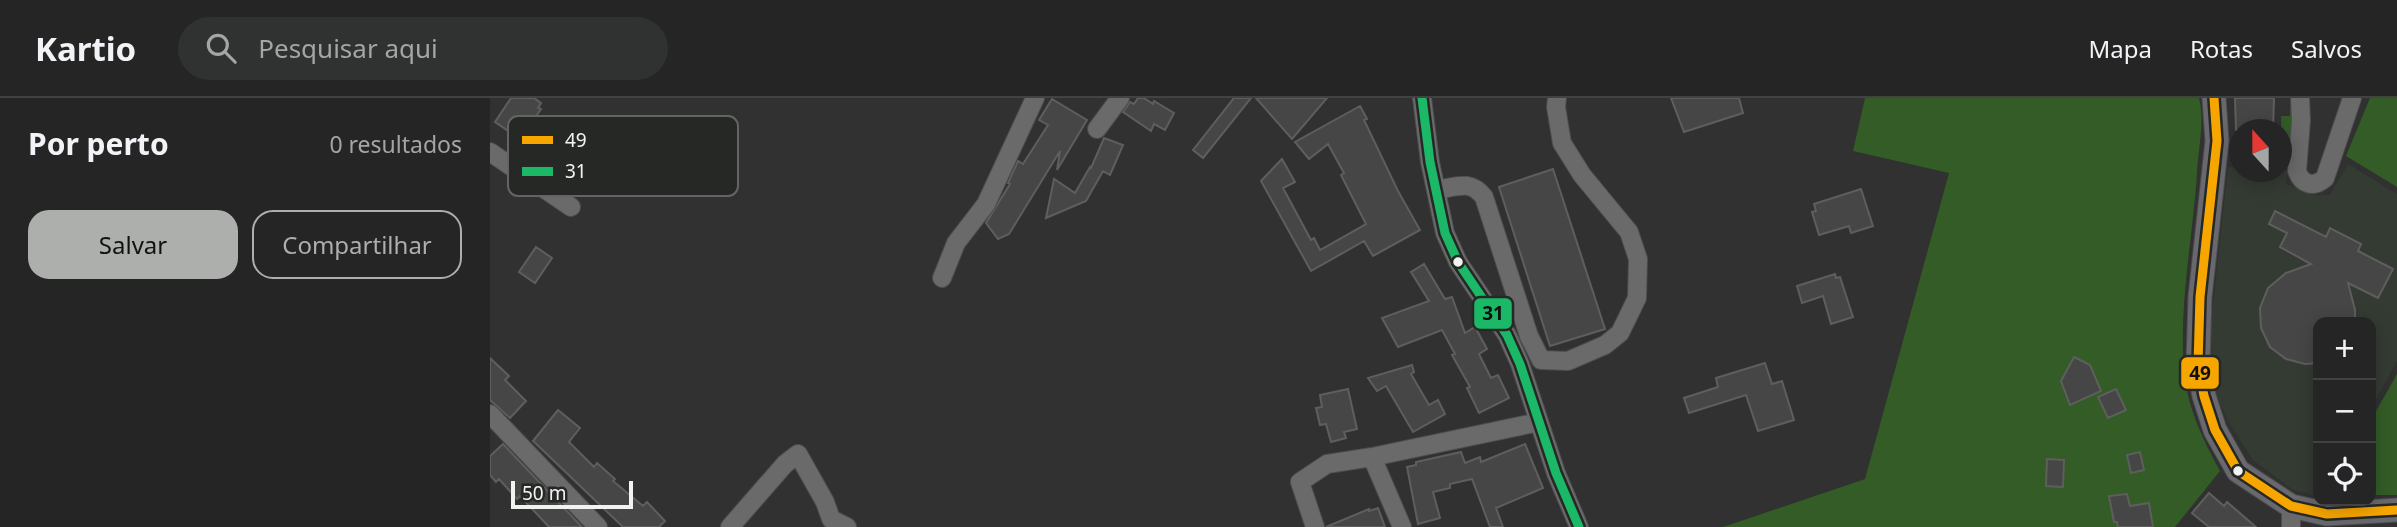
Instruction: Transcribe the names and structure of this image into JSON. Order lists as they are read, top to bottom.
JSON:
{
  "lines": ["transit line 49", "transit line 31"],
  "legend": ["49", "31"],
  "scale_bar": "50 m",
  "north": "top",
  "page": {
    "header": "Kartio",
    "search": "Pesquisar aqui",
    "nav": ["Mapa", "Rotas", "Salvos"],
    "heading": ["Por perto", "0 resultados"],
    "buttons": ["Salvar", "Compartilhar"],
    "map_buttons": ["+", "−"],
    "scale": "50 m"
  }
}
